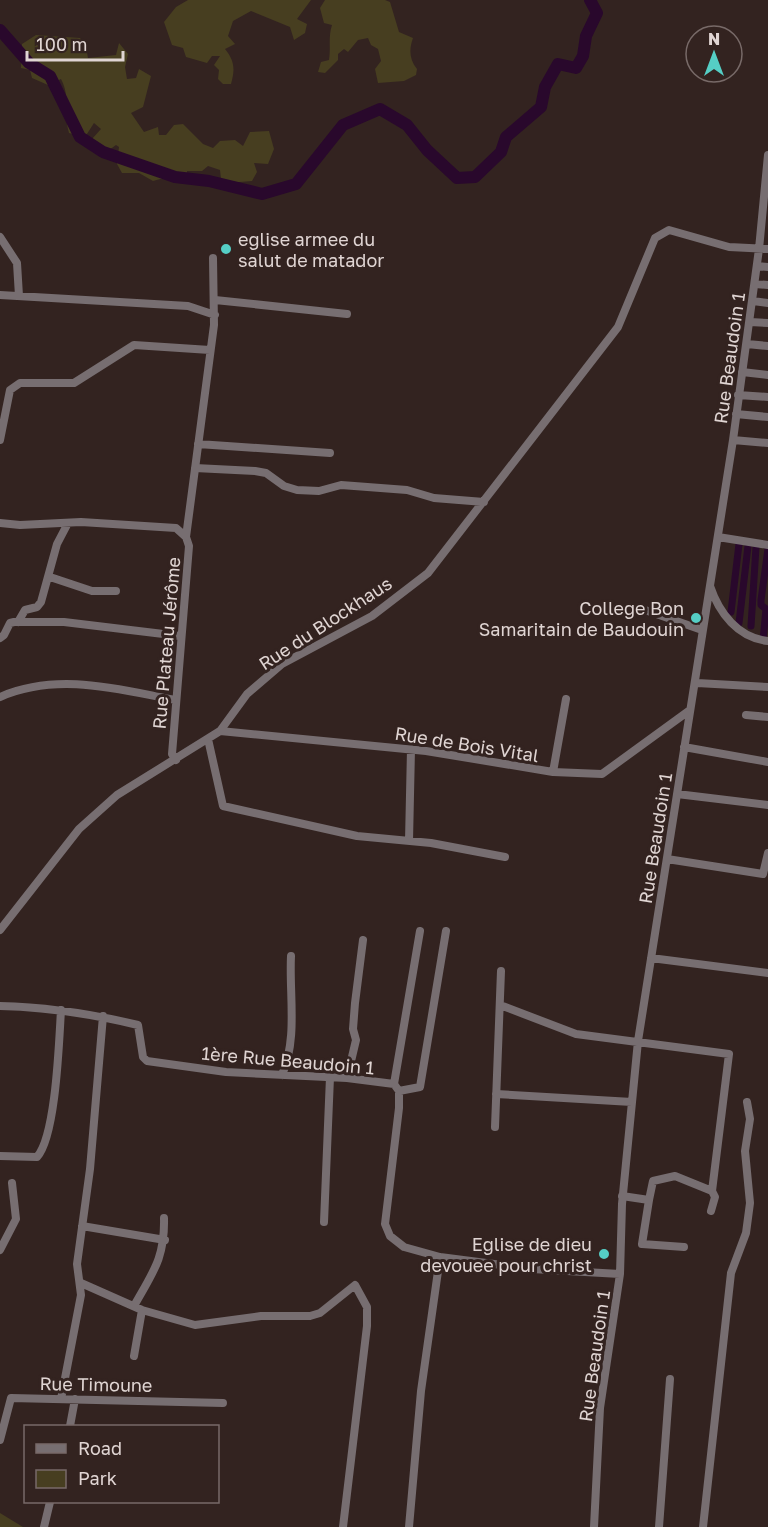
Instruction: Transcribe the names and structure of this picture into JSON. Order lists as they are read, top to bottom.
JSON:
{
  "streets": {
    "street": [
      "Rue Beaudoin 1",
      "Rue du Blockhaus",
      "Rue Plateau Jérôme",
      "Rue de Bois Vital",
      "1ère Rue Beaudoin 1",
      "Rue Timoune"
    ]
  },
  "crossings": [
    ["Rue Beaudoin 1", "Rue du Blockhaus"],
    ["Rue Beaudoin 1", "Rue de Bois Vital"],
    ["Rue du Blockhaus", "Rue Plateau Jérôme"],
    ["Rue du Blockhaus", "Rue de Bois Vital"]
  ],
  "places": ["eglise armee du salut de matador", "College Bon Samaritain de Baudouin", "Eglise de dieu devouee pour christ"],
  "legend": ["Road", "Park"],
  "scale_bar": "100 m",
  "north": "top"
}
